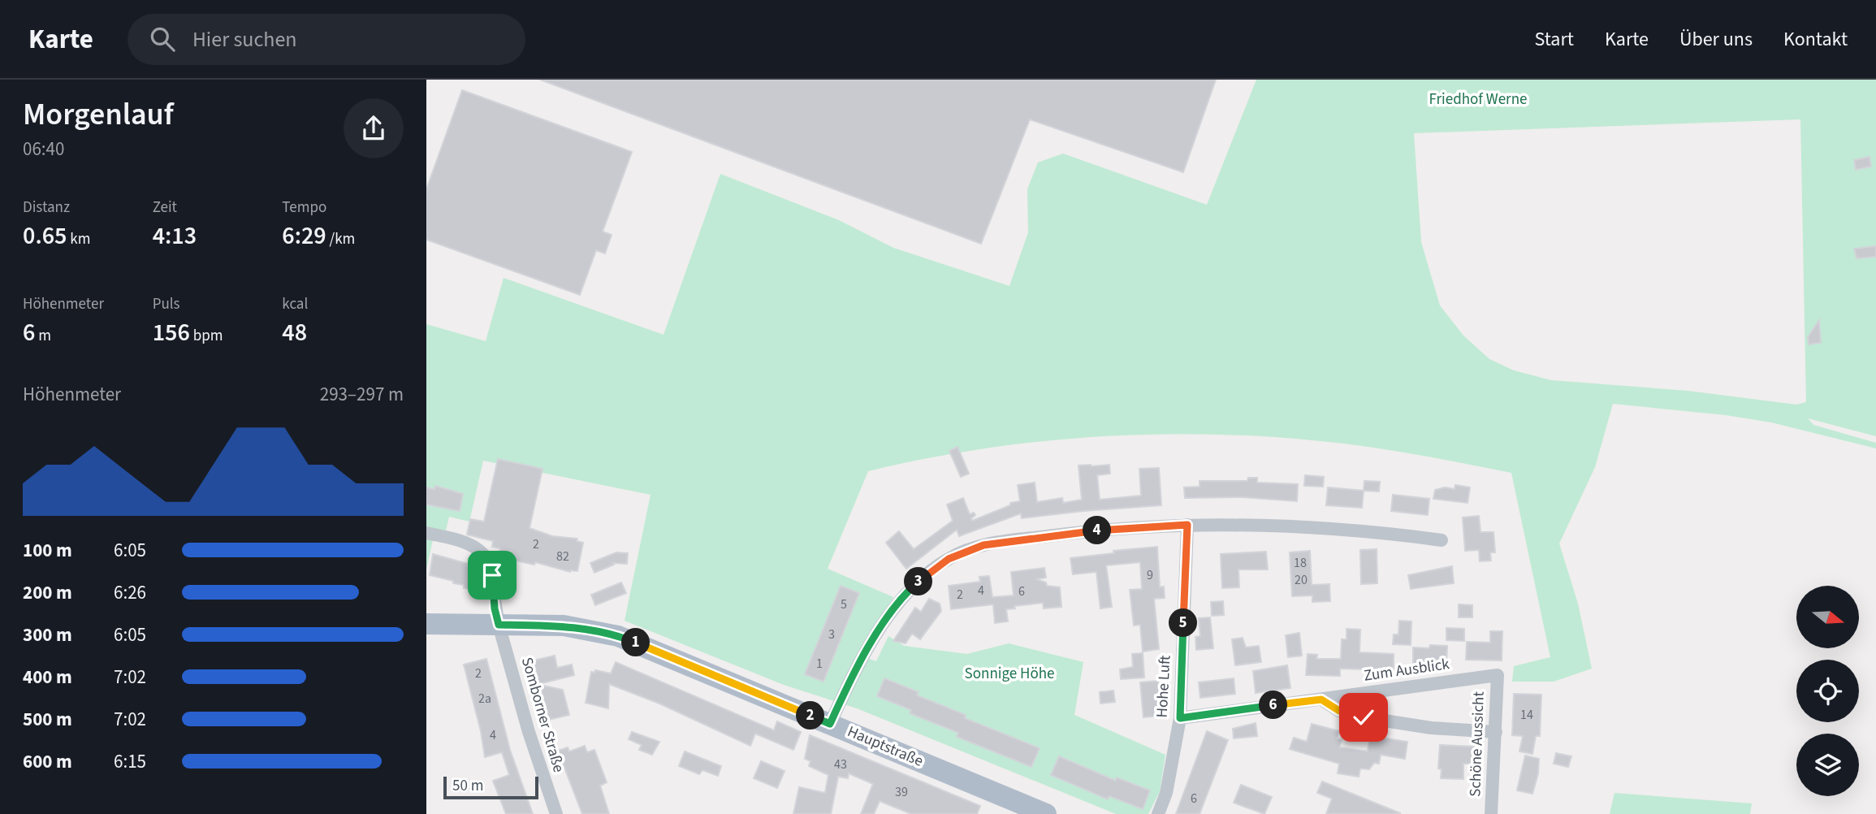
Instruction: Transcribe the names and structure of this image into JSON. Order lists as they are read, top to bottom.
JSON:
{
  "streets": {
    "main road": ["Hauptstraße"],
    "street": [
      "Zum Ausblick",
      "Hohe Luft",
      "Somborner Straße",
      "Schöne Aussicht"
    ]
  },
  "crossings": [
    ["Zum Ausblick", "Hohe Luft"],
    ["Zum Ausblick", "Schöne Aussicht"],
    ["Somborner Straße", "Hauptstraße"]
  ],
  "parks": ["Friedhof Werne", "Sonnige Höhe"],
  "house_numbers": [
    "2",
    "82",
    "18",
    "9",
    "20",
    "4",
    "6",
    "2",
    "5",
    "3",
    "1",
    "2",
    "2a",
    "14",
    "4",
    "43",
    "39",
    "6"
  ],
  "scale_bar": "50 m",
  "north": "right",
  "page": {
    "header": "Karte",
    "search": "Hier suchen",
    "nav": [
      "Start",
      "Karte",
      "Über uns",
      "Kontakt"
    ],
    "heading": ["Morgenlauf", "06:40"],
    "stats": [
      ["Distanz", "0.65 km"],
      ["Zeit", "4:13"],
      ["Tempo", "6:29 /km"],
      ["Höhenmeter", "6 m"],
      ["Puls", "156 bpm"],
      ["kcal", "48"]
    ],
    "chart": ["Höhenmeter", "293–297 m"],
    "pins": [
      "4",
      "3",
      "5",
      "1",
      "6",
      "2"
    ],
    "list": [
      {
        "name": "100 m",
        "note": "6:05"
      },
      {
        "name": "200 m",
        "note": "6:26"
      },
      {
        "name": "300 m",
        "note": "6:05"
      },
      {
        "name": "400 m",
        "note": "7:02"
      },
      {
        "name": "500 m",
        "note": "7:02"
      },
      {
        "name": "600 m",
        "note": "6:15"
      }
    ],
    "scale": "50 m"
  }
}
